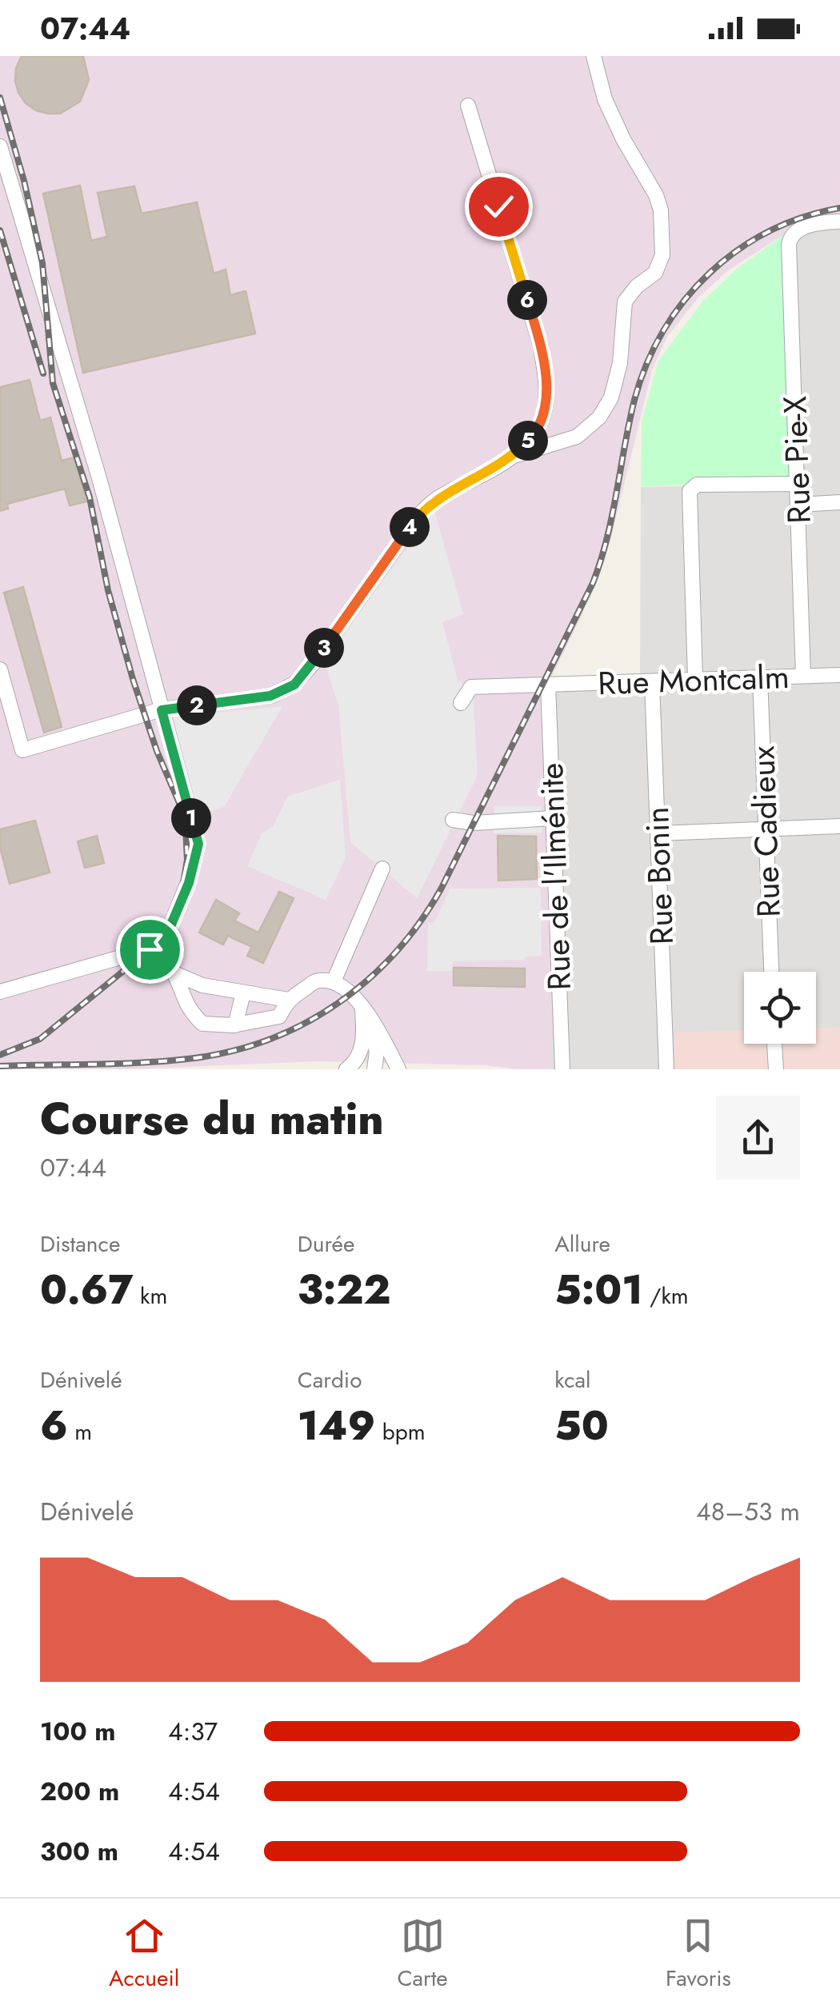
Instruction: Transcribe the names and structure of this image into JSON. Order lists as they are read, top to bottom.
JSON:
{
  "streets": {
    "street": [
      "Rue Pie-X",
      "Rue Montcalm",
      "Rue Cadieux",
      "Rue Bonin",
      "Rue de l'Ilménite"
    ]
  },
  "crossings": [
    ["Rue Pie-X", "Rue Montcalm"],
    ["Rue Montcalm", "Rue Cadieux"],
    ["Rue Montcalm", "Rue Bonin"],
    ["Rue Montcalm", "Rue de l'Ilménite"]
  ],
  "page": {
    "status": "07:44",
    "pins": [
      "6",
      "5",
      "4",
      "3",
      "2",
      "1"
    ],
    "heading": ["Course du matin", "07:44"],
    "stats": [
      ["Distance", "0.67 km"],
      ["Durée", "3:22"],
      ["Allure", "5:01 /km"],
      ["Dénivelé", "6 m"],
      ["Cardio", "149 bpm"],
      ["kcal", "50"]
    ],
    "chart": ["Dénivelé", "48–53 m"],
    "list": [
      {
        "name": "100 m",
        "note": "4:37"
      },
      {
        "name": "200 m",
        "note": "4:54"
      },
      {
        "name": "300 m",
        "note": "4:54"
      }
    ],
    "tabs": ["Accueil", "Carte", "Favoris"]
  }
}
